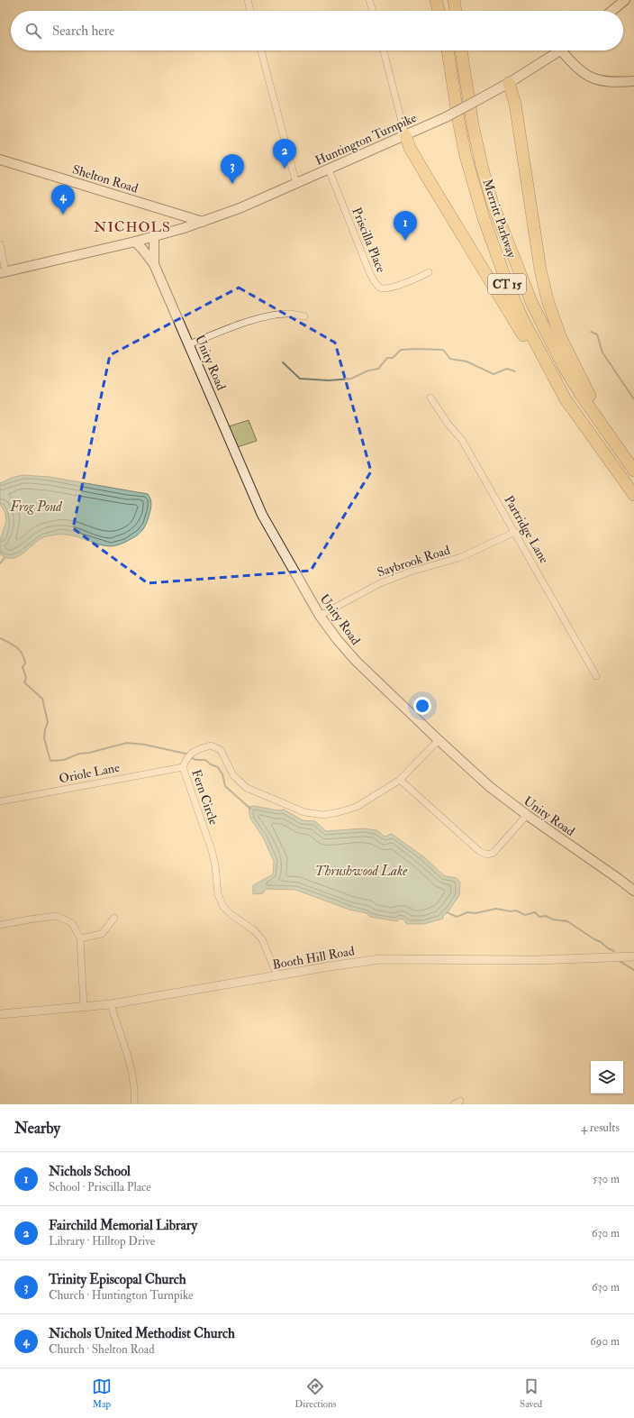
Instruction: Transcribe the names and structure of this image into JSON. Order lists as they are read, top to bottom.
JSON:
{
  "streets": {
    "highway": ["Merritt Parkway", "CT 15"],
    "main road": ["Huntington Turnpike", "Shelton Road", "Unity Road"],
    "street": [
      "Priscilla Place",
      "Partridge Lane",
      "Saybrook Road",
      "Oriole Lane",
      "Fern Circle",
      "Booth Hill Road"
    ]
  },
  "crossings": [
    ["Huntington Turnpike", "Shelton Road"],
    ["Huntington Turnpike", "Priscilla Place"],
    ["Huntington Turnpike", "Unity Road"],
    ["Unity Road", "Saybrook Road"],
    ["Unity Road", "Fern Circle"],
    ["Partridge Lane", "Saybrook Road"],
    ["Oriole Lane", "Fern Circle"],
    ["Fern Circle", "Booth Hill Road"]
  ],
  "districts": ["NICHOLS"],
  "water": ["Frog Pond", "Thrushwood Lake"],
  "page": {
    "search": "Search here",
    "pins": [
      "2",
      "3",
      "4",
      "1"
    ],
    "heading": ["Nearby", "4 results"],
    "list": [
      {
        "mark": "1",
        "name": "Nichols School",
        "note": "School · Priscilla Place",
        "value": "530 m"
      },
      {
        "mark": "2",
        "name": "Fairchild Memorial Library",
        "note": "Library · Hilltop Drive",
        "value": "630 m"
      },
      {
        "mark": "3",
        "name": "Trinity Episcopal Church",
        "note": "Church · Huntington Turnpike",
        "value": "630 m"
      },
      {
        "mark": "4",
        "name": "Nichols United Methodist Church",
        "note": "Church · Shelton Road",
        "value": "690 m"
      }
    ],
    "nav": ["Map", "Directions", "Saved"]
  }
}
